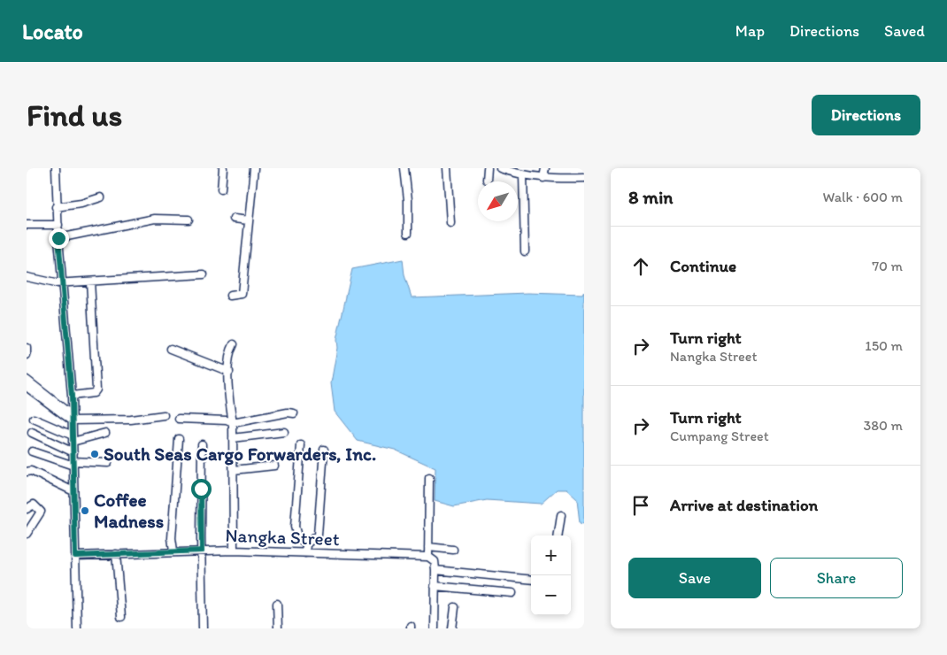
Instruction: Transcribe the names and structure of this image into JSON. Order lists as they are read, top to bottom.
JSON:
{
  "streets": {
    "street": ["Nangka Street"]
  },
  "places": ["South Seas Cargo Forwarders, Inc.", "Coffee Madness"],
  "north": "bottom left",
  "page": {
    "header": "Locato",
    "nav": ["Map", "Directions", "Saved"],
    "buttons": [
      "Directions",
      ["Save", "Share"]
    ],
    "title": "Find us",
    "heading": ["8 min", "Walk · 600 m"],
    "list": [
      ["Continue", "70 m"],
      ["Turn right", "Nangka Street", "150 m"],
      ["Turn right", "Cumpang Street", "380 m"],
      "Arrive at destination"
    ],
    "map_buttons": ["+", "−"]
  }
}
